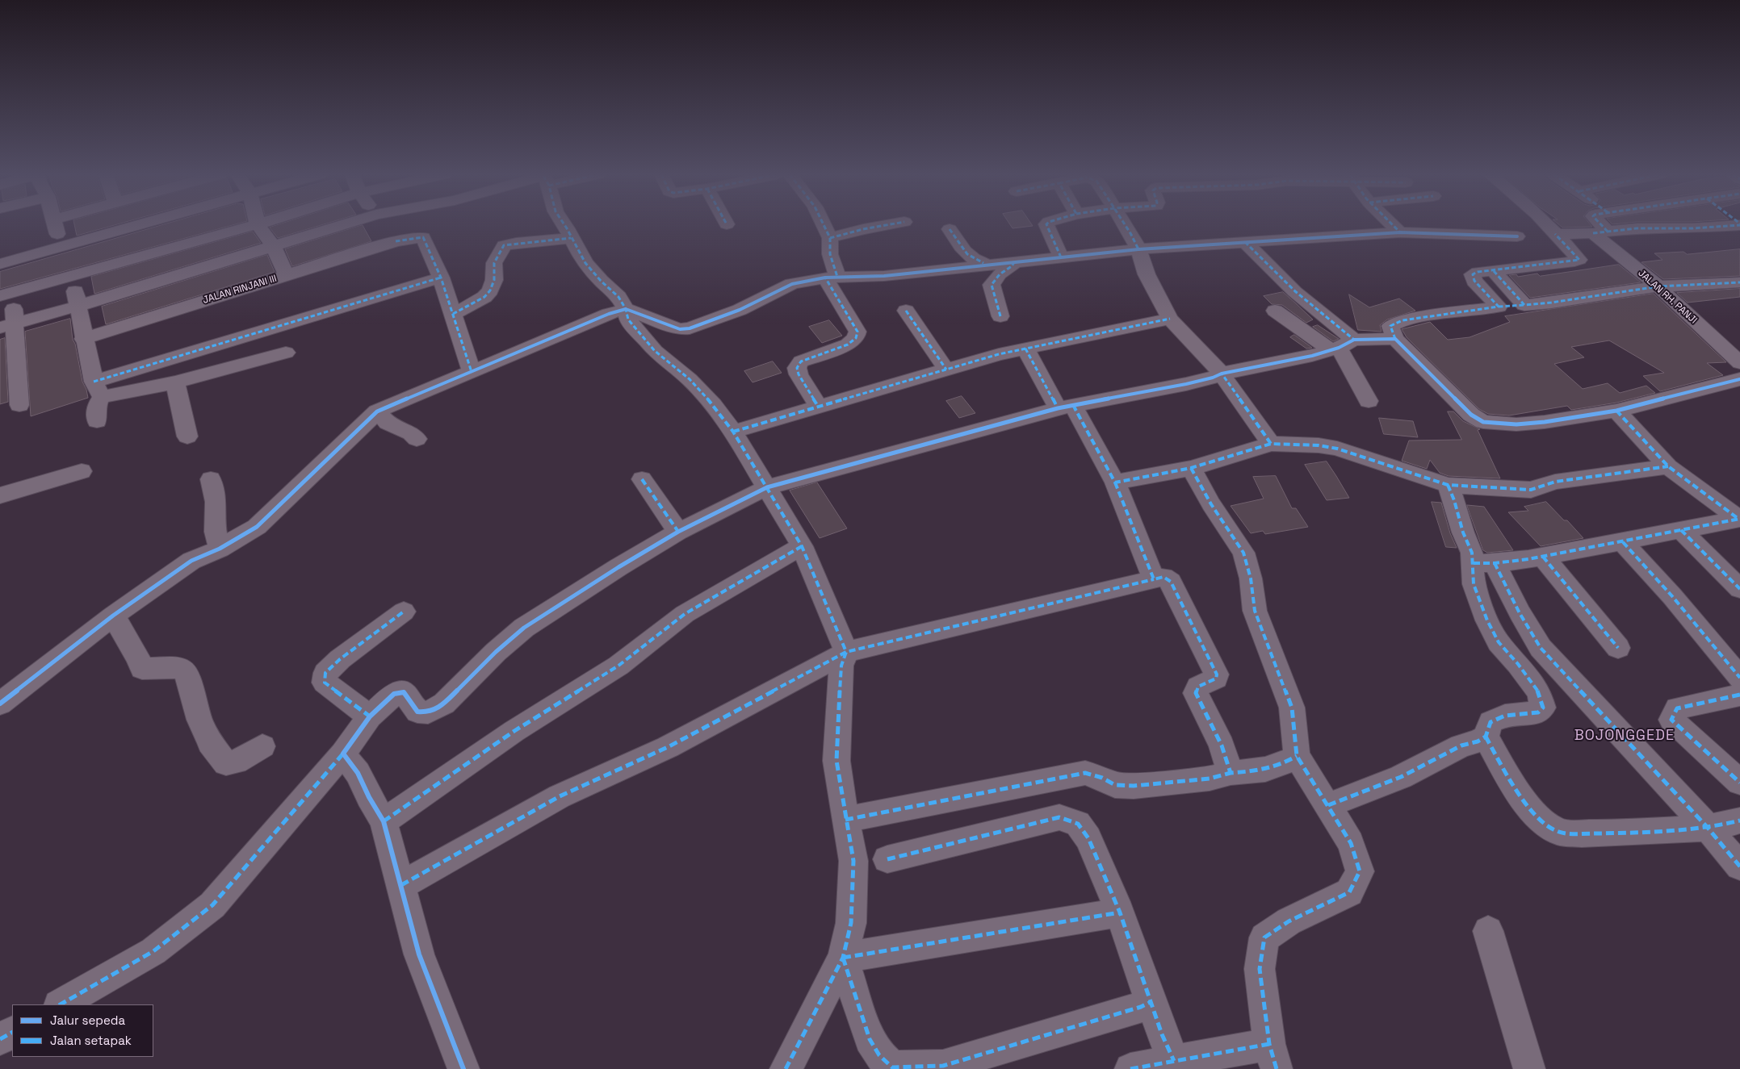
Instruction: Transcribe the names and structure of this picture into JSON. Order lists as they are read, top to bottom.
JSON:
{
  "streets": {
    "street": ["JALAN RINJANI III", "JALAN RH. PANJI"]
  },
  "districts": ["BOJONGGEDE"],
  "legend": ["Jalur sepeda", "Jalan setapak"]
}
